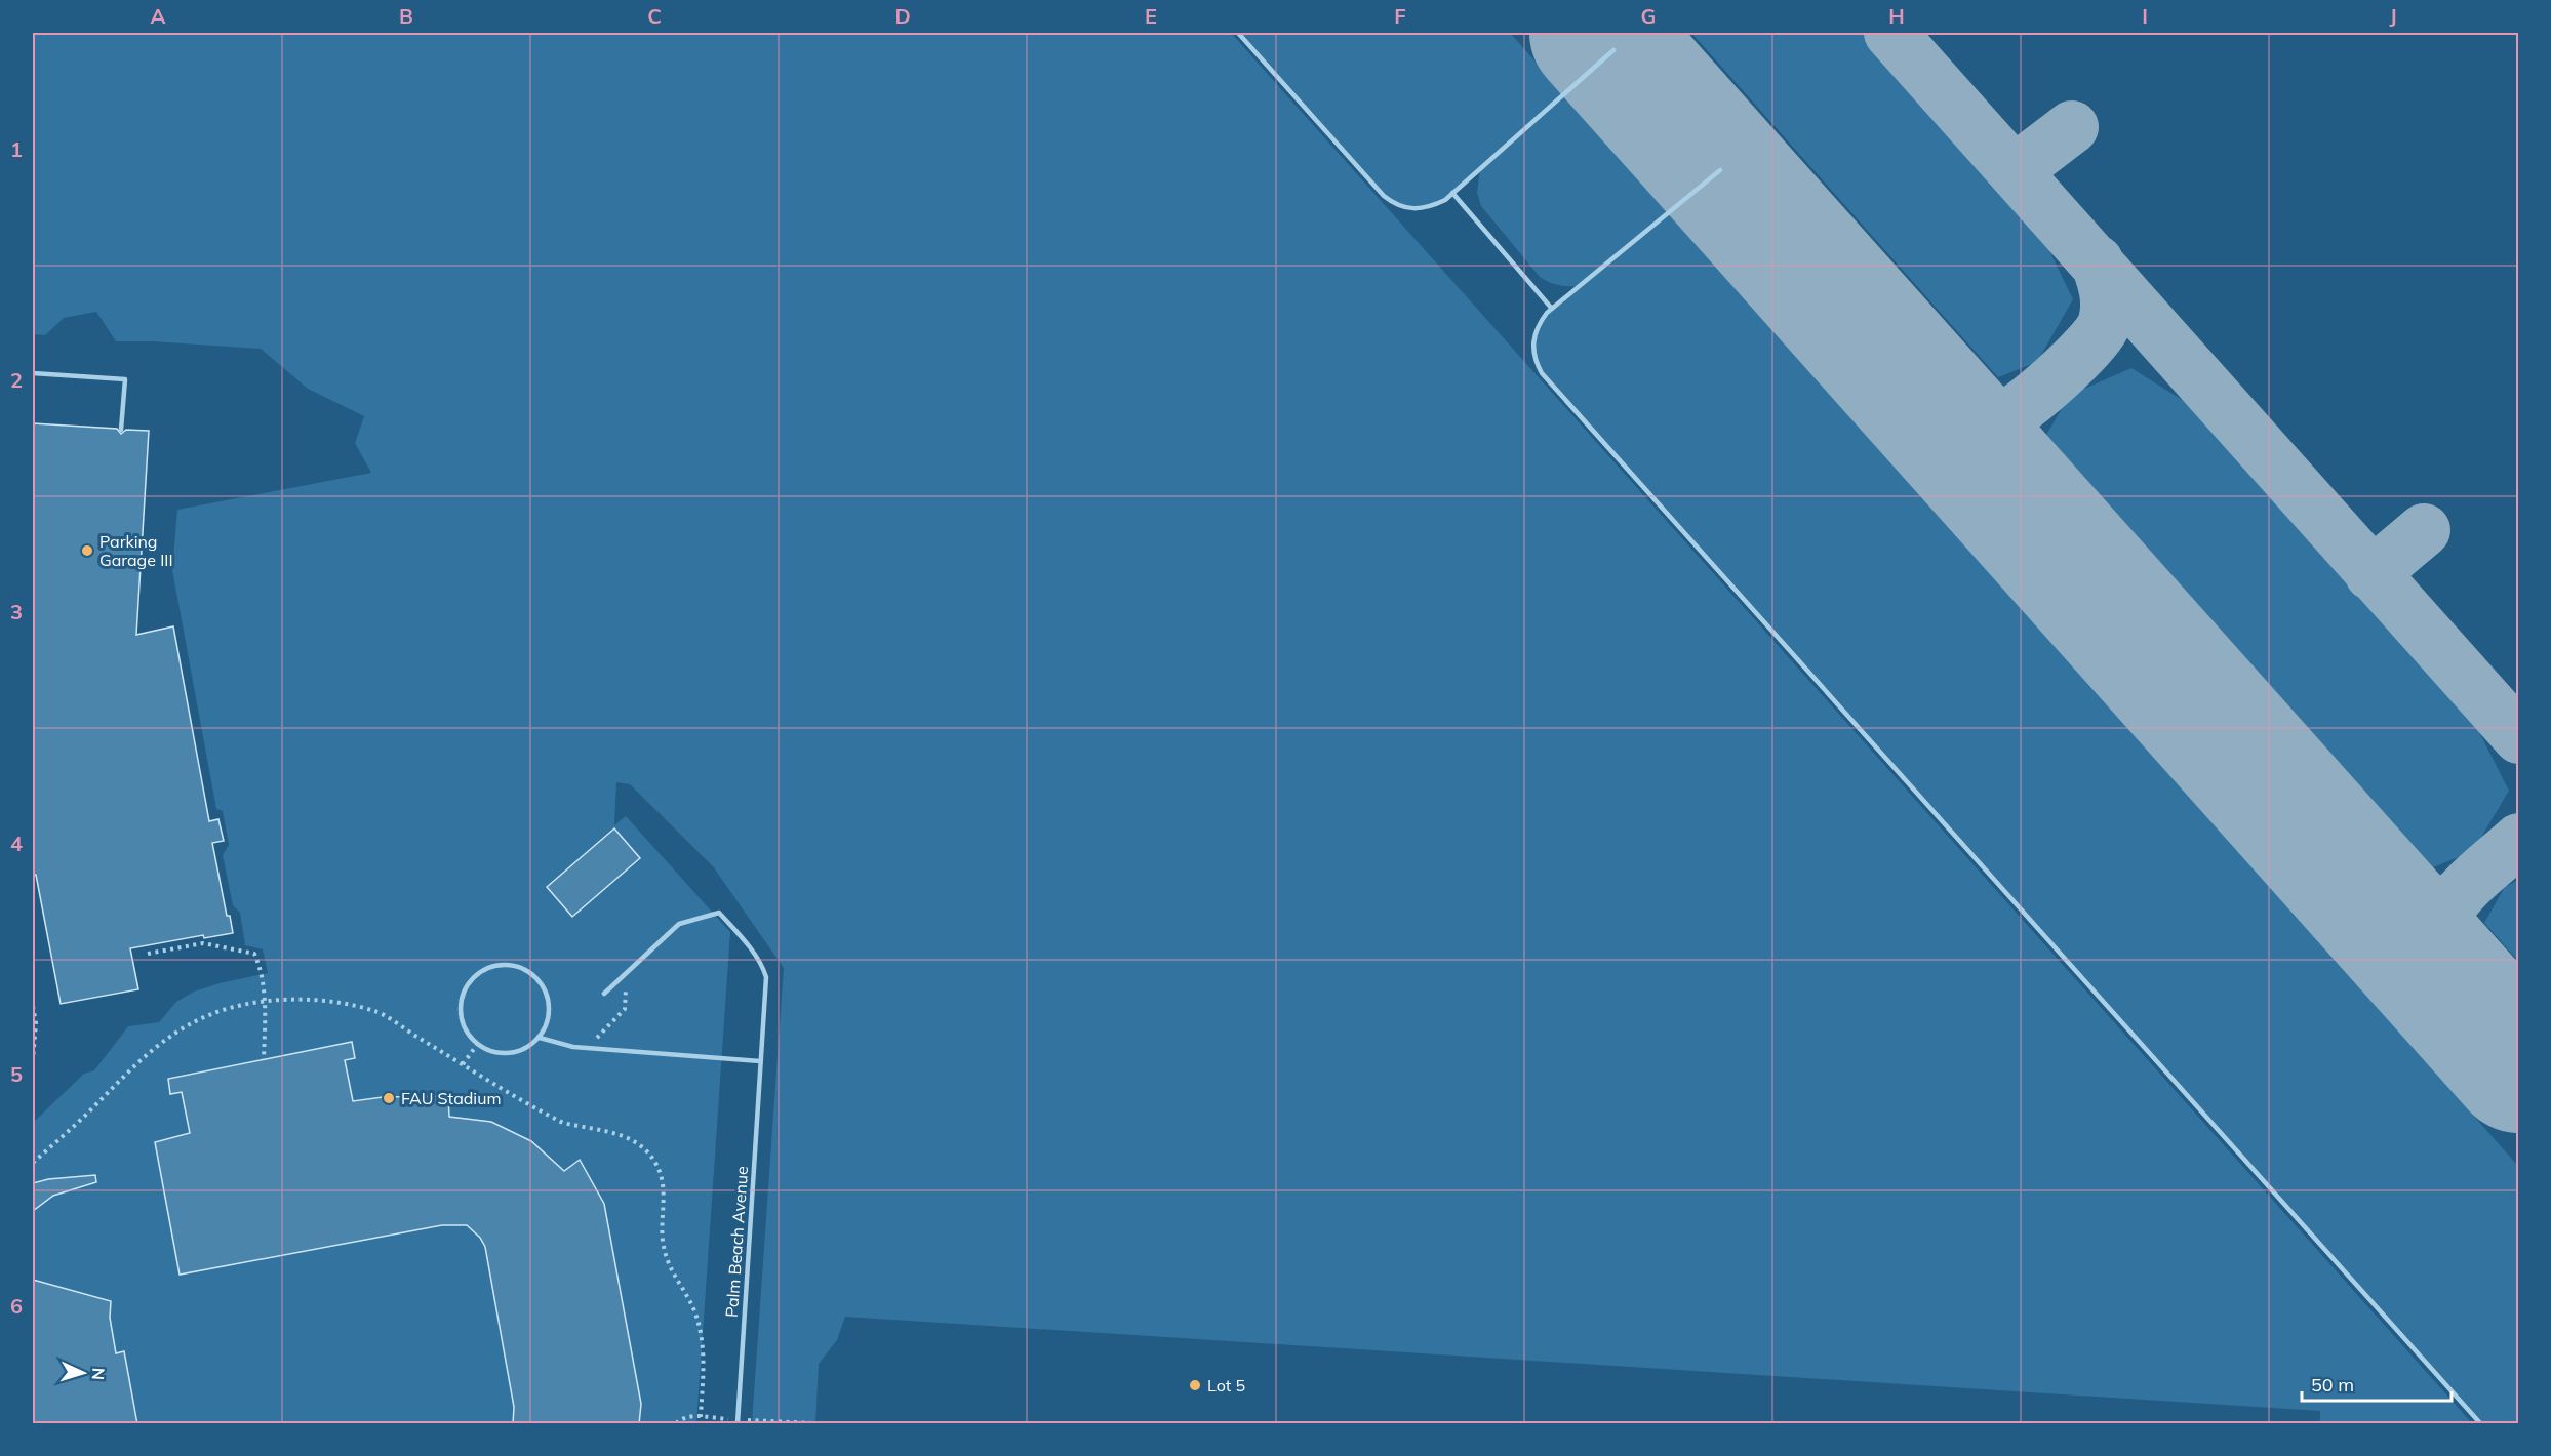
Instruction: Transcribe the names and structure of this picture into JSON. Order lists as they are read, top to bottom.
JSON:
{
  "streets": {
    "lane": ["Palm Beach Avenue"]
  },
  "places": ["Parking Garage III", "FAU Stadium", "Lot 5"],
  "scale_bar": "50 m",
  "north": "right",
  "grid": {
    "columns": [
      "A",
      "B",
      "C",
      "D",
      "E",
      "F",
      "G",
      "H",
      "I",
      "J"
    ],
    "rows": [
      "1",
      "2",
      "3",
      "4",
      "5",
      "6"
    ]
  }
}
